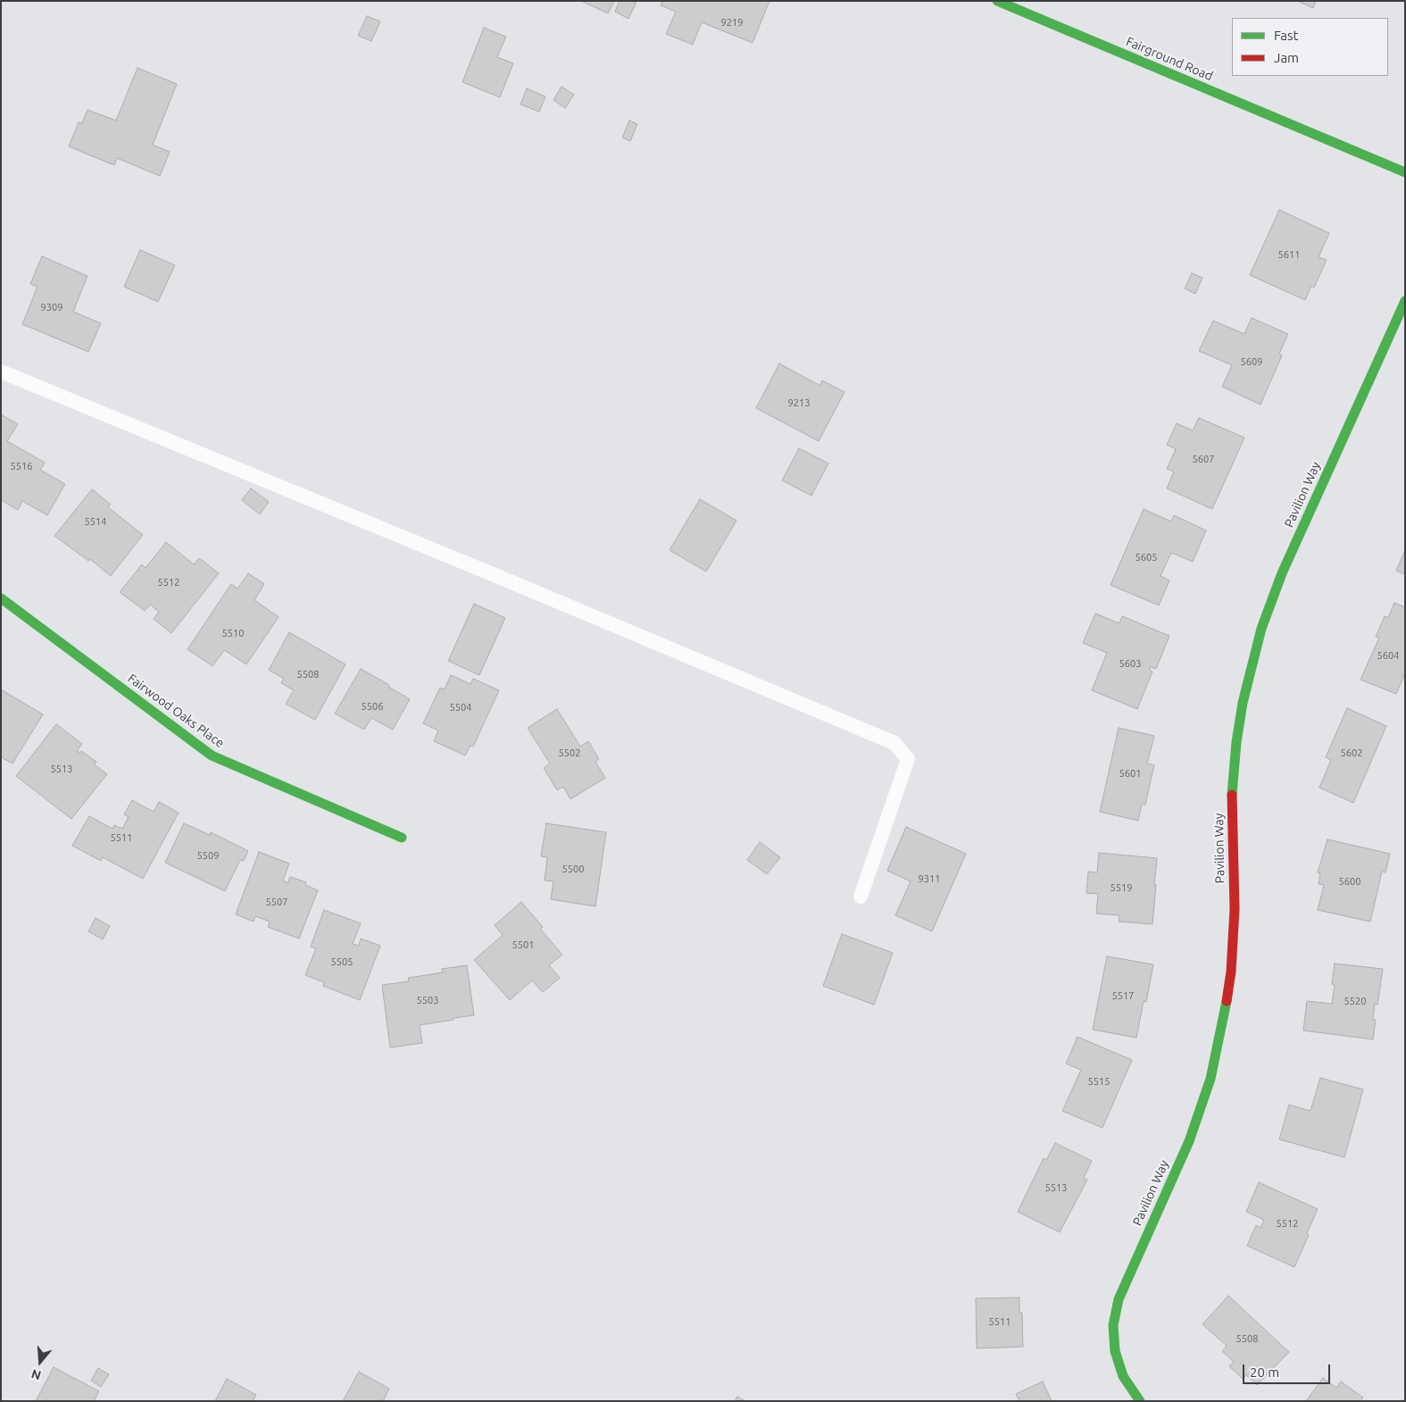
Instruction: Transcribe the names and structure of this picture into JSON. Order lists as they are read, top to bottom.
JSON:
{
  "streets": {
    "street": ["Fairground Road", "Pavilion Way", "Fairwood Oaks Place"]
  },
  "house_numbers": [
    "9219",
    "5611",
    "9309",
    "5609",
    "9213",
    "5607",
    "5516",
    "5514",
    "5605",
    "5512",
    "5510",
    "5604",
    "5603",
    "5508",
    "5506",
    "5504",
    "5502",
    "5602",
    "5513",
    "5601",
    "5511",
    "5509",
    "5500",
    "9311",
    "5600",
    "5519",
    "5507",
    "5501",
    "5505",
    "5517",
    "5503",
    "5520",
    "5515",
    "5513",
    "5512",
    "5511",
    "5508"
  ],
  "legend": ["Fast", "Jam"],
  "scale_bar": "20 m",
  "north": "bottom"
}
